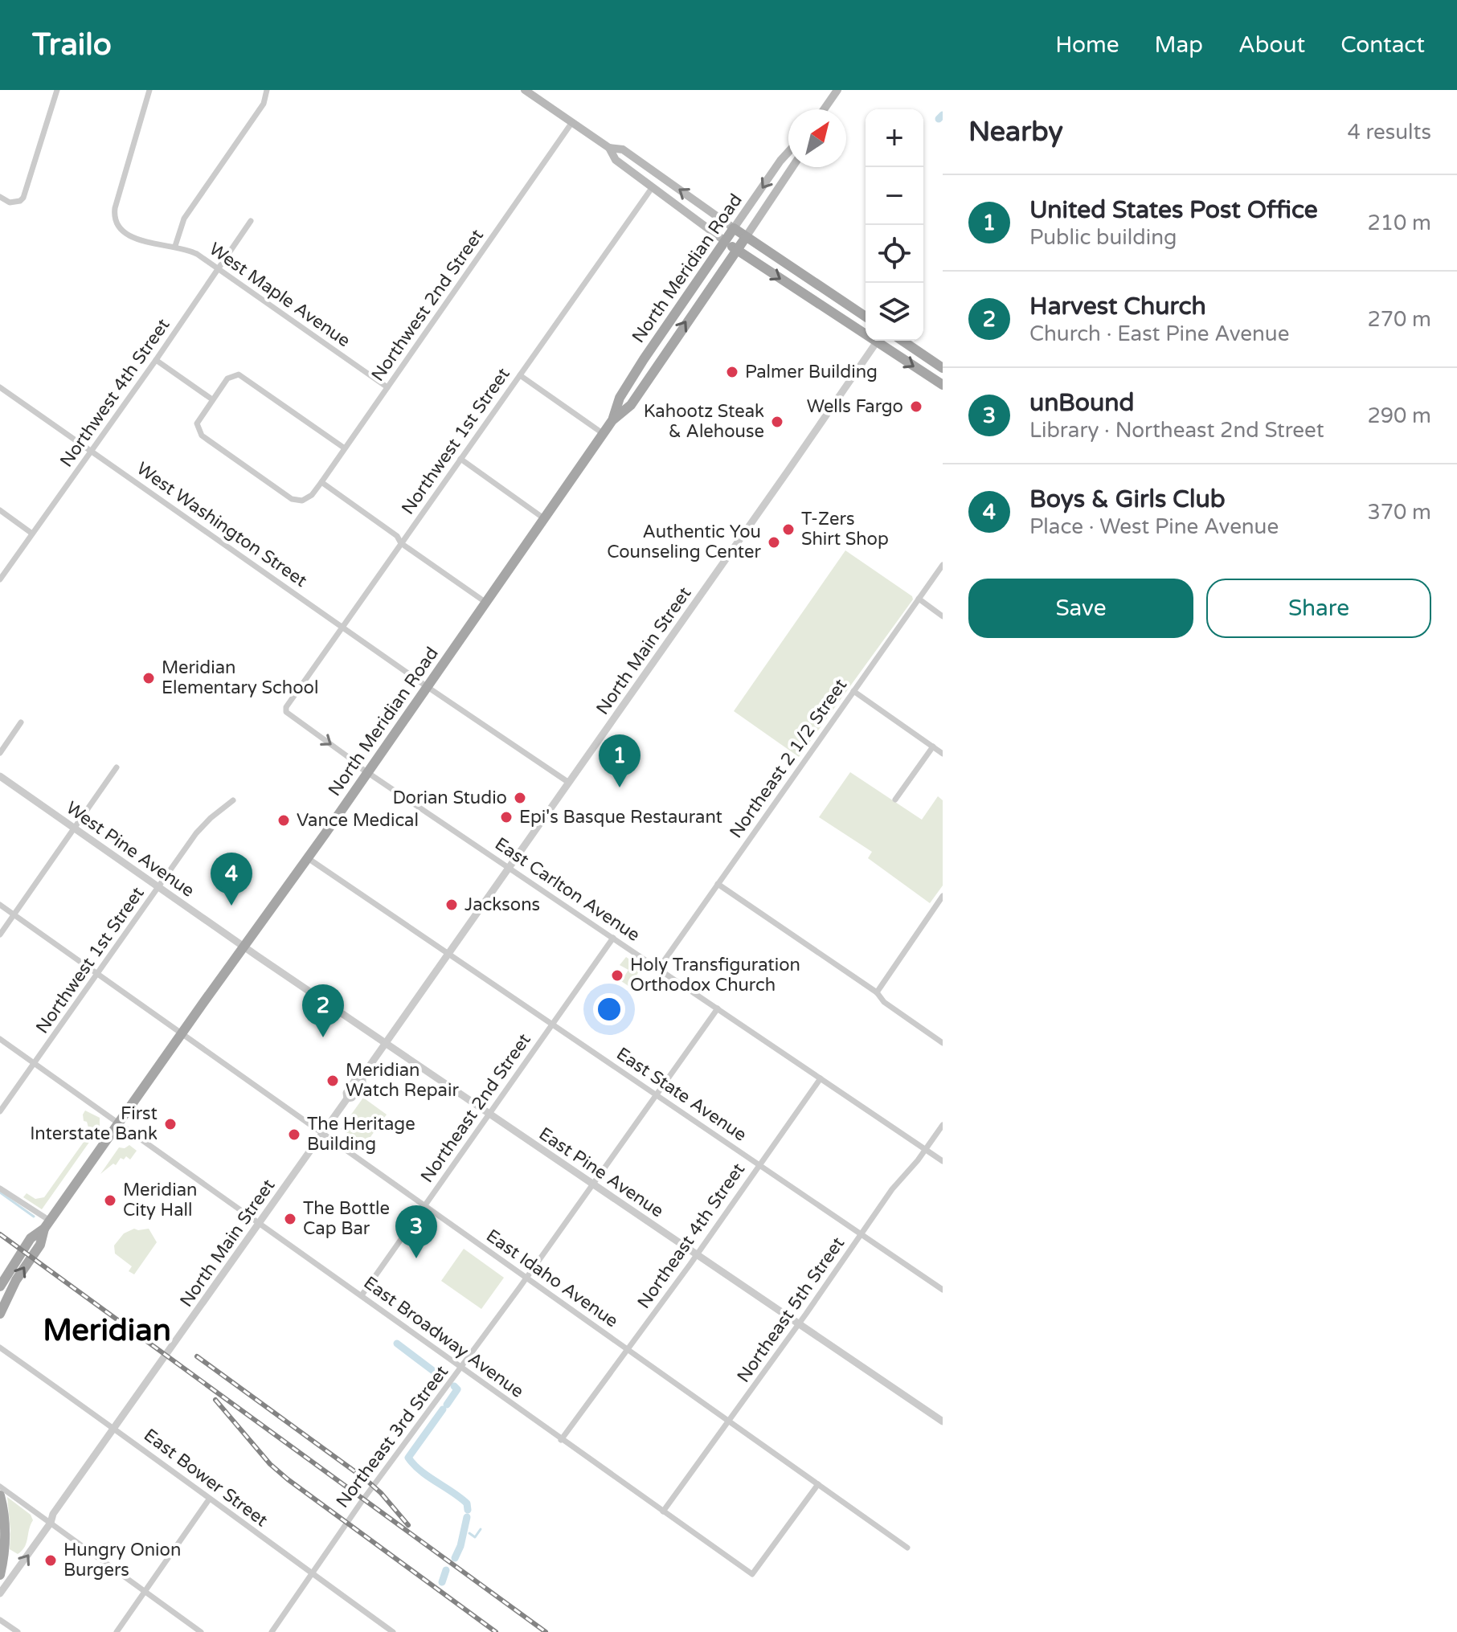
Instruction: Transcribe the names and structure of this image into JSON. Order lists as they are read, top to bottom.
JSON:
{
  "streets": {
    "main road": ["North Meridian Road"],
    "street": [
      "West Maple Avenue",
      "Northwest 2nd Street",
      "Northwest 4th Street",
      "Northwest 1st Street",
      "West Washington Street",
      "North Main Street",
      "Northeast 2 1/2 Street",
      "West Pine Avenue",
      "East Carlton Avenue",
      "East State Avenue",
      "Northeast 2nd Street",
      "East Pine Avenue",
      "Northeast 4th Street",
      "East Idaho Avenue",
      "Northeast 5th Street",
      "East Broadway Avenue",
      "Northeast 3rd Street",
      "East Bower Street"
    ]
  },
  "crossings": [
    ["North Meridian Road", "West Washington Street"],
    ["North Meridian Road", "West Pine Avenue"],
    ["North Meridian Road", "East Carlton Avenue"],
    ["North Meridian Road", "East State Avenue"],
    ["North Meridian Road", "East Pine Avenue"],
    ["North Meridian Road", "East Idaho Avenue"],
    ["North Meridian Road", "East Broadway Avenue"],
    ["West Maple Avenue", "Northwest 2nd Street"],
    ["West Maple Avenue", "Northwest 4th Street"],
    ["Northwest 4th Street", "West Washington Street"],
    ["Northwest 1st Street", "West Washington Street"],
    ["Northwest 1st Street", "West Pine Avenue"],
    ["Northwest 1st Street", "East Carlton Avenue"],
    ["Northwest 1st Street", "East Idaho Avenue"],
    ["Northwest 1st Street", "East Broadway Avenue"],
    ["West Washington Street", "North Main Street"],
    ["North Main Street", "East Carlton Avenue"],
    ["North Main Street", "East State Avenue"],
    ["North Main Street", "East Pine Avenue"],
    ["North Main Street", "East Idaho Avenue"],
    ["North Main Street", "East Broadway Avenue"],
    ["North Main Street", "East Bower Street"],
    ["Northeast 2 1/2 Street", "East Carlton Avenue"],
    ["West Pine Avenue", "East Pine Avenue"],
    ["East Carlton Avenue", "Northeast 2nd Street"],
    ["East Carlton Avenue", "Northeast 4th Street"],
    ["East Carlton Avenue", "Northeast 5th Street"],
    ["East Carlton Avenue", "Northeast 3rd Street"],
    ["East State Avenue", "Northeast 2nd Street"],
    ["East State Avenue", "Northeast 4th Street"],
    ["East State Avenue", "Northeast 5th Street"],
    ["East State Avenue", "Northeast 3rd Street"],
    ["Northeast 2nd Street", "East Pine Avenue"],
    ["Northeast 2nd Street", "East Idaho Avenue"],
    ["Northeast 2nd Street", "East Broadway Avenue"],
    ["East Pine Avenue", "Northeast 4th Street"],
    ["East Pine Avenue", "Northeast 5th Street"],
    ["East Pine Avenue", "Northeast 3rd Street"],
    ["Northeast 4th Street", "East Idaho Avenue"],
    ["Northeast 4th Street", "East Broadway Avenue"],
    ["East Idaho Avenue", "Northeast 5th Street"],
    ["East Idaho Avenue", "East Broadway Avenue"],
    ["East Idaho Avenue", "Northeast 3rd Street"],
    ["Northeast 5th Street", "East Broadway Avenue"],
    ["East Broadway Avenue", "Northeast 3rd Street"],
    ["Northeast 3rd Street", "East Bower Street"]
  ],
  "districts": ["Meridian"],
  "places": [
    "Palmer Building",
    "Wells Fargo",
    "Kahootz Steak & Alehouse",
    "T-Zers Shirt Shop",
    "Authentic You Counseling Center",
    "Meridian Elementary School",
    "Dorian Studio",
    "Epi's Basque Restaurant",
    "Vance Medical",
    "Jacksons",
    "Holy Transfiguration Orthodox Church",
    "Meridian Watch Repair",
    "First Interstate Bank",
    "The Heritage Building",
    "Meridian City Hall",
    "The Bottle Cap Bar",
    "Hungry Onion Burgers"
  ],
  "north": "top right",
  "page": {
    "header": "Trailo",
    "nav": [
      "Home",
      "Map",
      "About",
      "Contact"
    ],
    "heading": ["Nearby", "4 results"],
    "map_buttons": ["+", "−"],
    "list": [
      {
        "mark": "1",
        "name": "United States Post Office",
        "note": "Public building",
        "value": "210 m"
      },
      {
        "mark": "2",
        "name": "Harvest Church",
        "note": "Church · East Pine Avenue",
        "value": "270 m"
      },
      {
        "mark": "3",
        "name": "unBound",
        "note": "Library · Northeast 2nd Street",
        "value": "290 m"
      },
      {
        "mark": "4",
        "name": "Boys & Girls Club",
        "note": "Place · West Pine Avenue",
        "value": "370 m"
      }
    ],
    "buttons": ["Save", "Share"],
    "pins": [
      "1",
      "4",
      "2",
      "3"
    ]
  }
}
